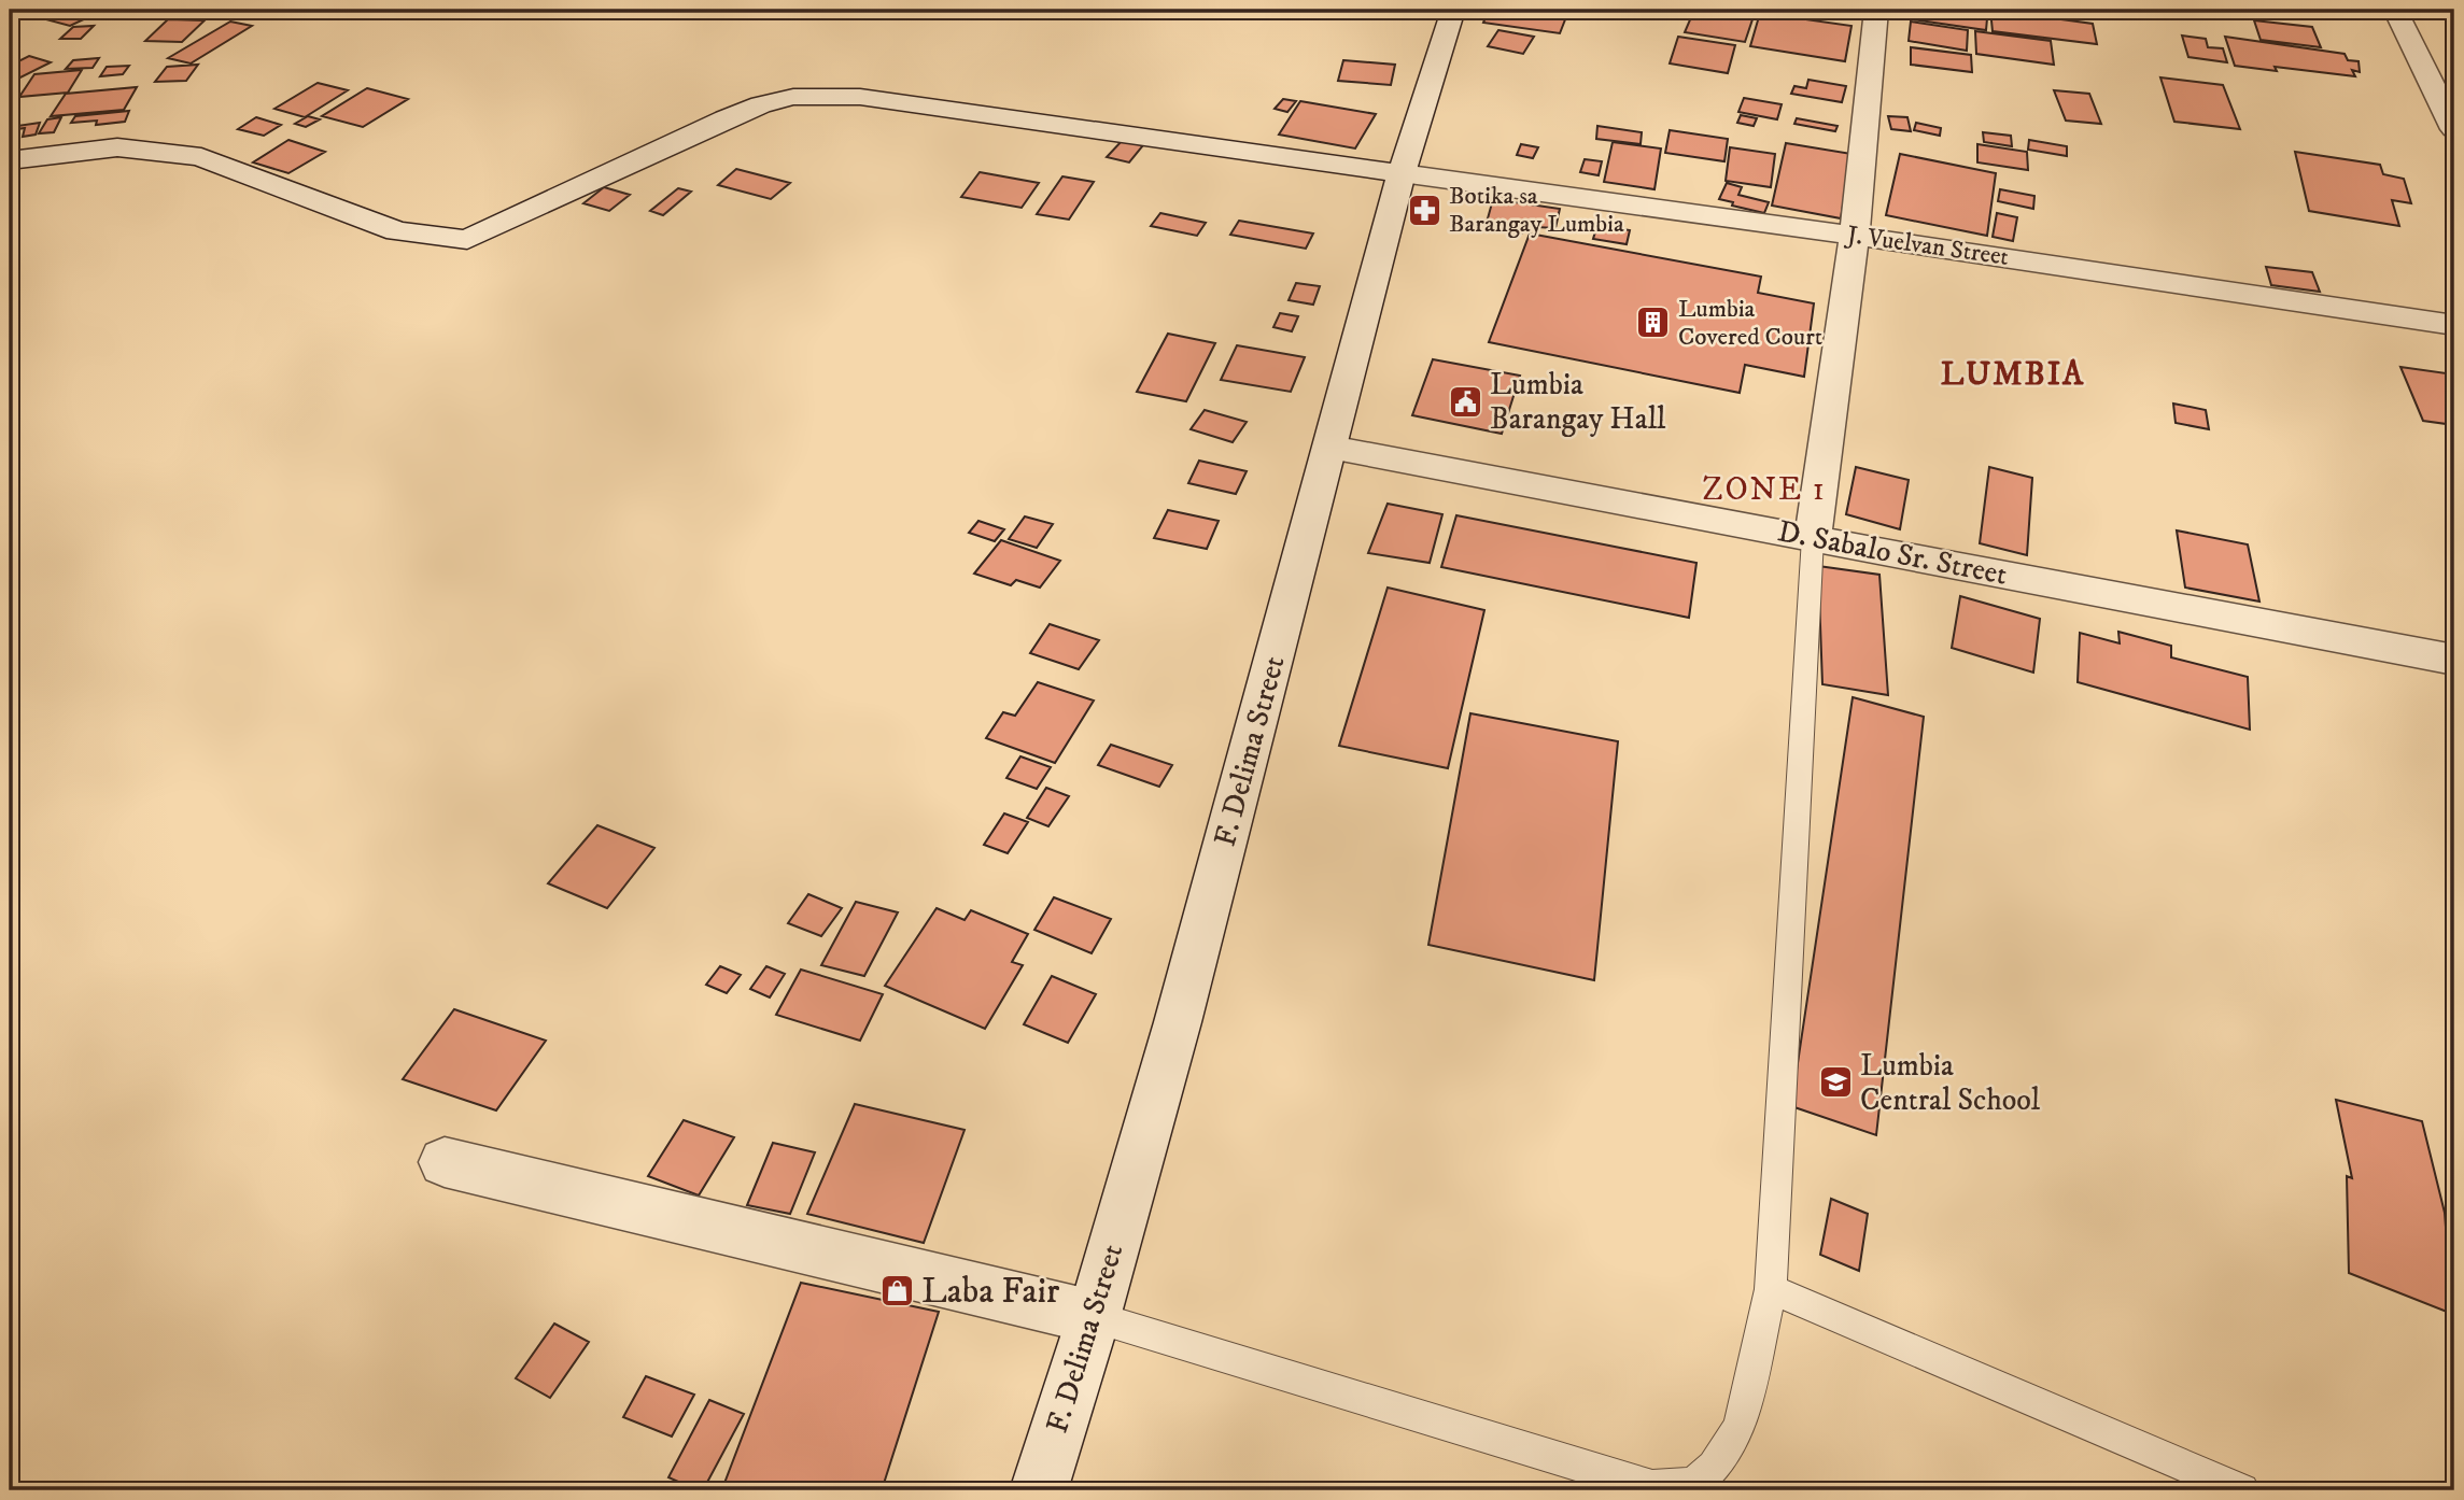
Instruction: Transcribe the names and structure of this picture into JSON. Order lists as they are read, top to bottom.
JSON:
{
  "streets": {
    "street": ["J. Vuelvan Street", "D. Sabalo Sr. Street", "F. Delima Street"]
  },
  "crossings": [
    ["J. Vuelvan Street", "F. Delima Street"],
    ["D. Sabalo Sr. Street", "F. Delima Street"]
  ],
  "districts": ["LUMBIA", "ZONE 1"],
  "places": {
    "pharmacy": ["Botika sa Barangay Lumbia"],
    "building": ["Lumbia Covered Court"],
    "public building": ["Lumbia Barangay Hall"],
    "school or university": ["Lumbia Central School"],
    "shop": ["Laba Fair"]
  }
}
